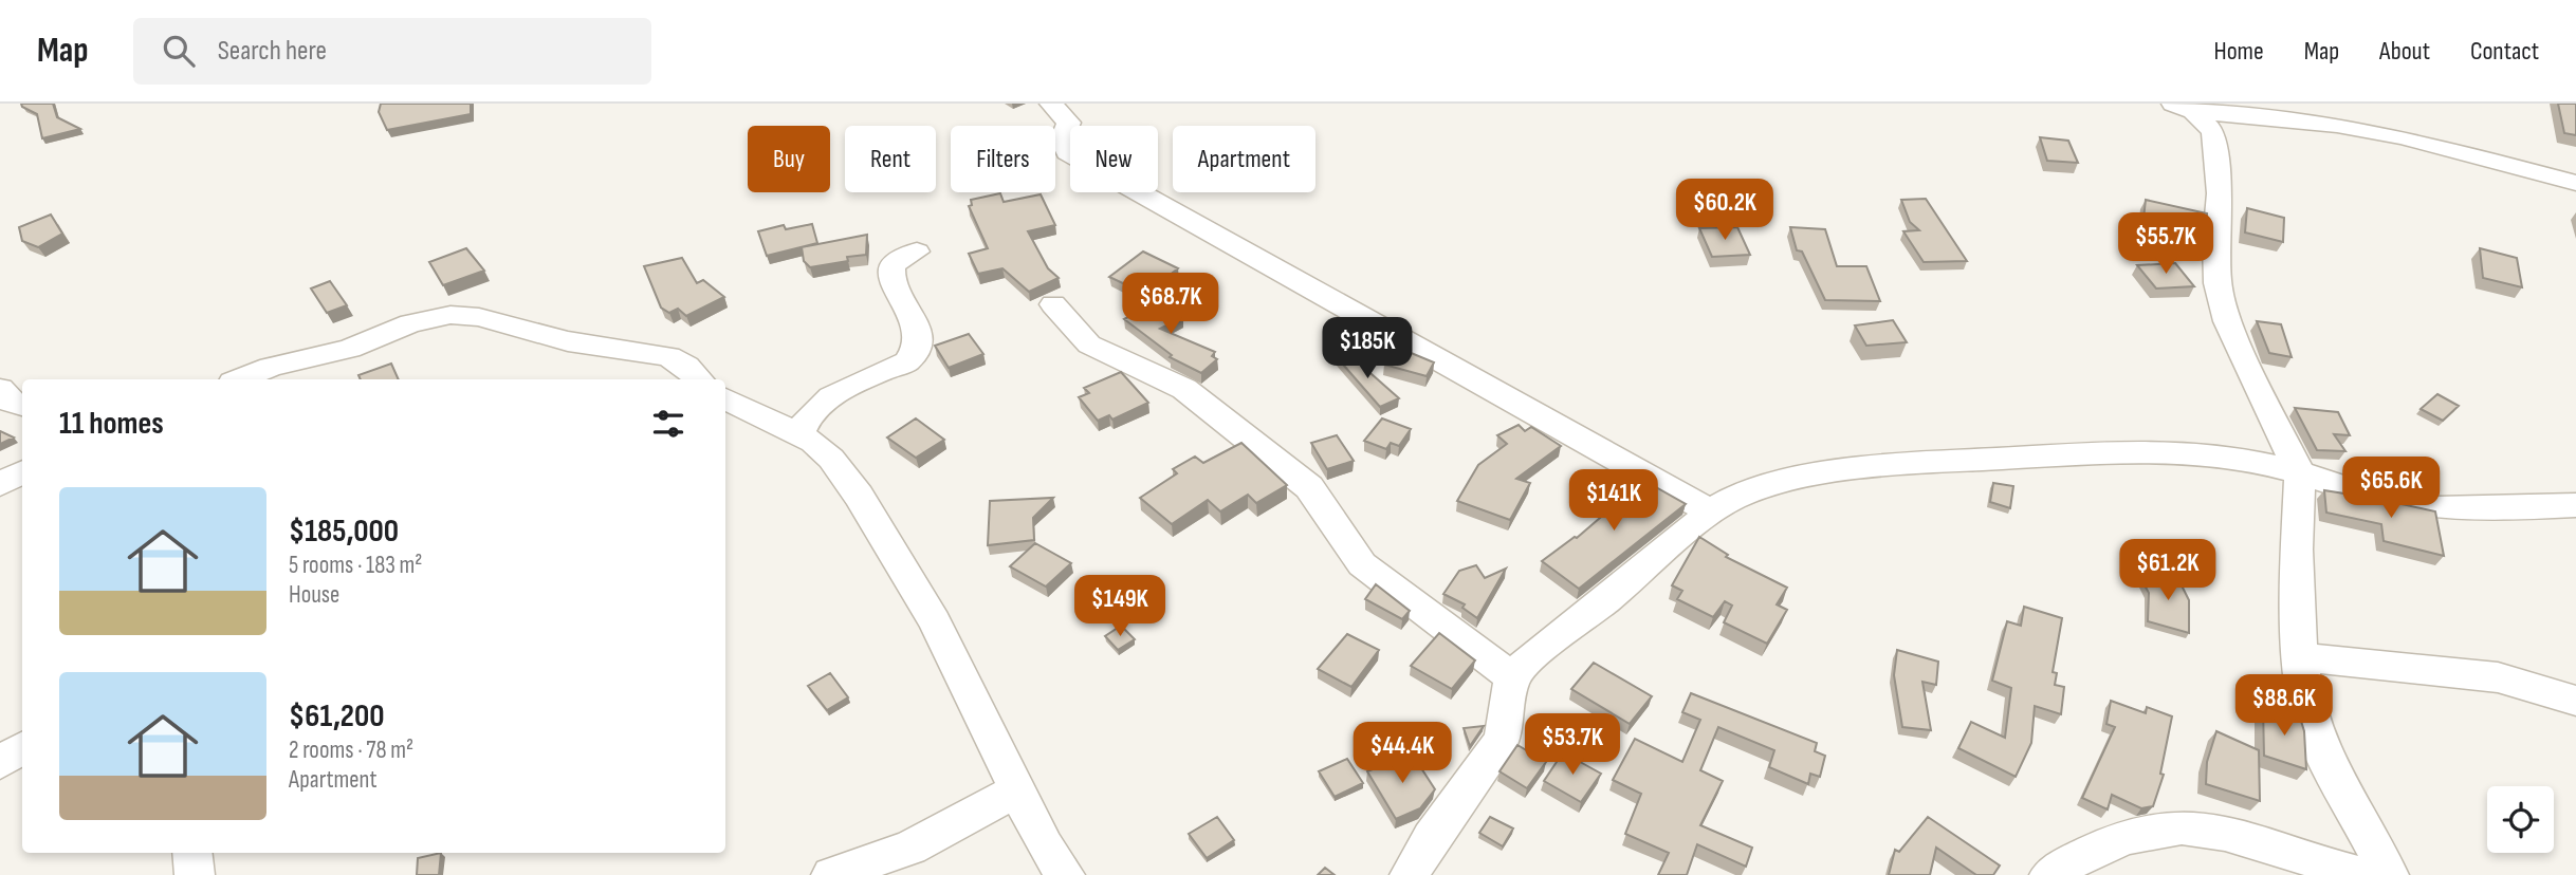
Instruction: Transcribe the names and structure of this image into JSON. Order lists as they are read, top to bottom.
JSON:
{
  "page": {
    "header": "Map",
    "search": "Search here",
    "nav": [
      "Home",
      "Map",
      "About",
      "Contact"
    ],
    "chip": [
      "Buy",
      "Rent",
      "Filters",
      "New",
      "Apartment"
    ],
    "price": [
      "$60.2K",
      "$55.7K",
      "$68.7K",
      "$185K",
      "$65.6K",
      "$141K",
      "$61.2K",
      "$149K",
      "$88.6K",
      "$53.7K",
      "$44.4K"
    ],
    "heading": "11 homes",
    "list": [
      {
        "name": "$185,000",
        "note": "5 rooms · 183 m² · House"
      },
      {
        "name": "$61,200",
        "note": "2 rooms · 78 m² · Apartment"
      }
    ]
  }
}
